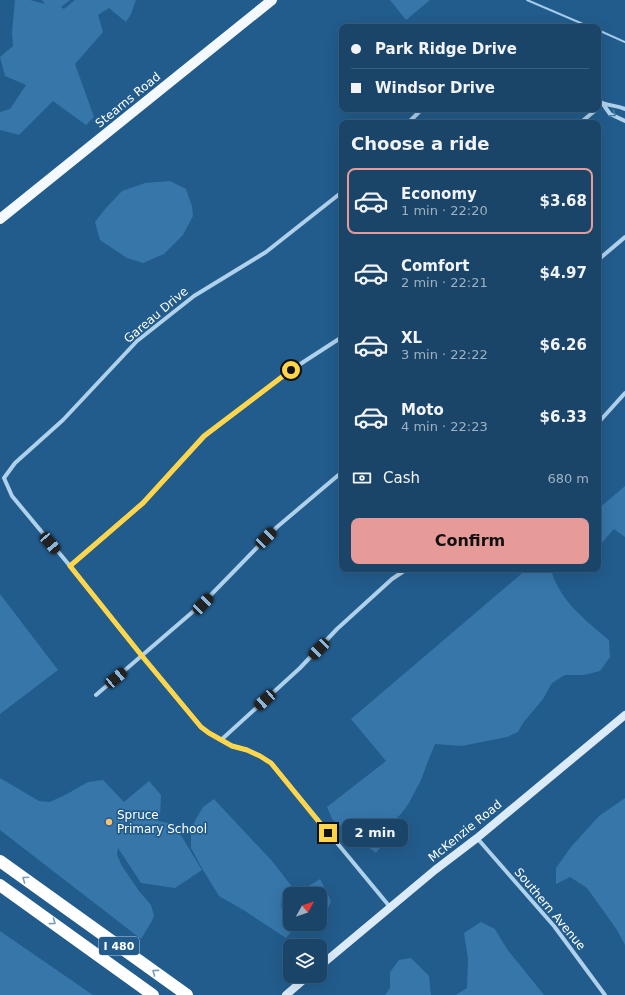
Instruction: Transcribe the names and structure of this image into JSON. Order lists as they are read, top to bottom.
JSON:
{
  "streets": {
    "highway": ["I 480"],
    "main road": ["Stearns Road"],
    "street": ["Gareau Drive", "McKenzie Road", "Southern Avenue"]
  },
  "crossings": [
    ["McKenzie Road", "Southern Avenue"]
  ],
  "places": ["Spruce Primary School"],
  "north": "top right",
  "page": {
    "banner": ["Park Ridge Drive", "Windsor Drive"],
    "heading": "Choose a ride",
    "list": [
      {
        "name": "Economy",
        "note": "1 min · 22:20",
        "value": "$3.68"
      },
      {
        "name": "Comfort",
        "note": "2 min · 22:21",
        "value": "$4.97"
      },
      {
        "name": "XL",
        "note": "3 min · 22:22",
        "value": "$6.26"
      },
      {
        "name": "Moto",
        "note": "4 min · 22:23",
        "value": "$6.33"
      }
    ],
    "pay": ["Cash", "680 m"],
    "buttons": "Confirm",
    "bubble": "2 min"
  }
}
